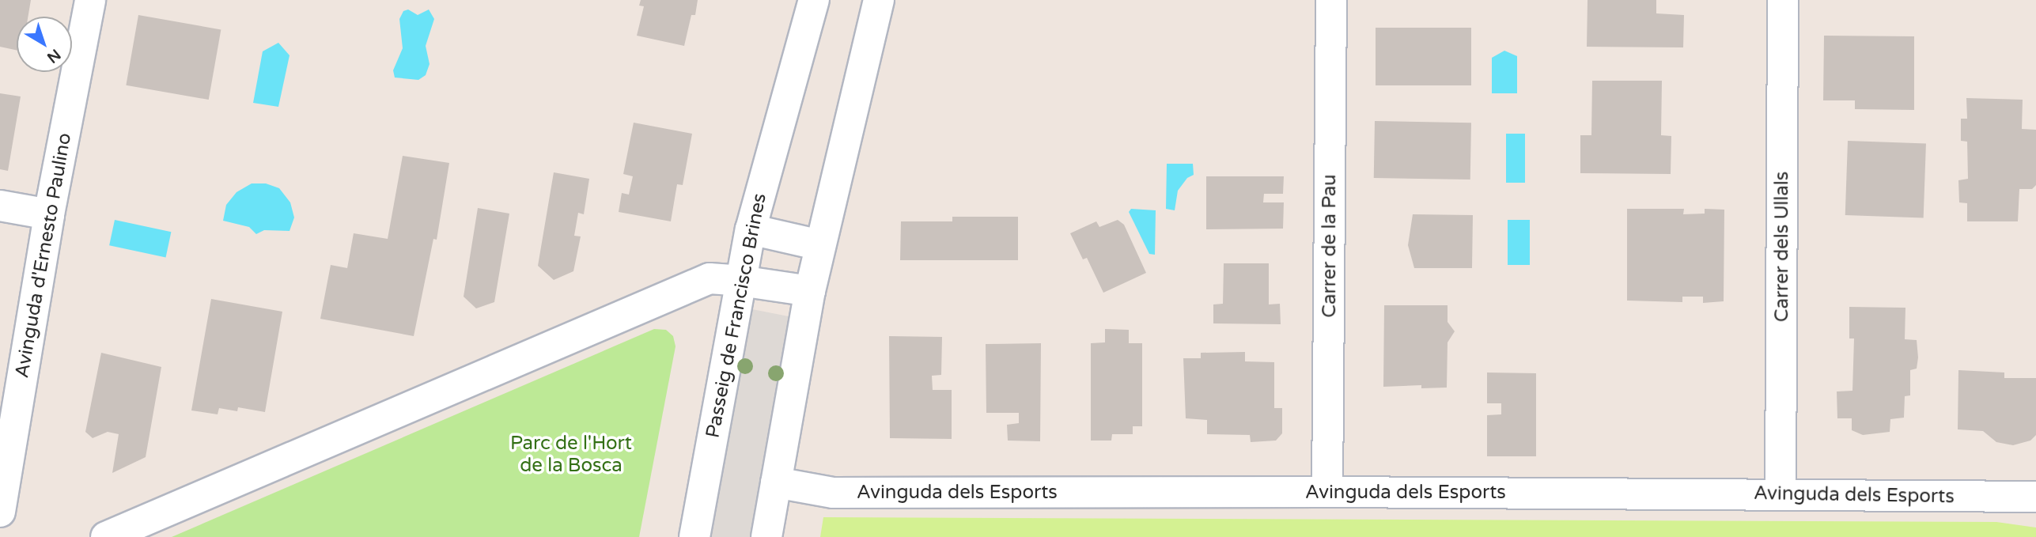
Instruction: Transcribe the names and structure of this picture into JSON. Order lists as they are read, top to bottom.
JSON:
{
  "streets": {
    "street": [
      "Carrer de la Pau",
      "Carrer dels Ullals",
      "Avinguda d'Ernesto Paulino",
      "Passeig de Francisco Brines",
      "Avinguda dels Esports"
    ]
  },
  "crossings": [
    ["Carrer de la Pau", "Avinguda dels Esports"],
    ["Carrer dels Ullals", "Avinguda dels Esports"]
  ],
  "parks": ["Parc de l'Hort de la Bosca"],
  "north": "bottom right"
}
